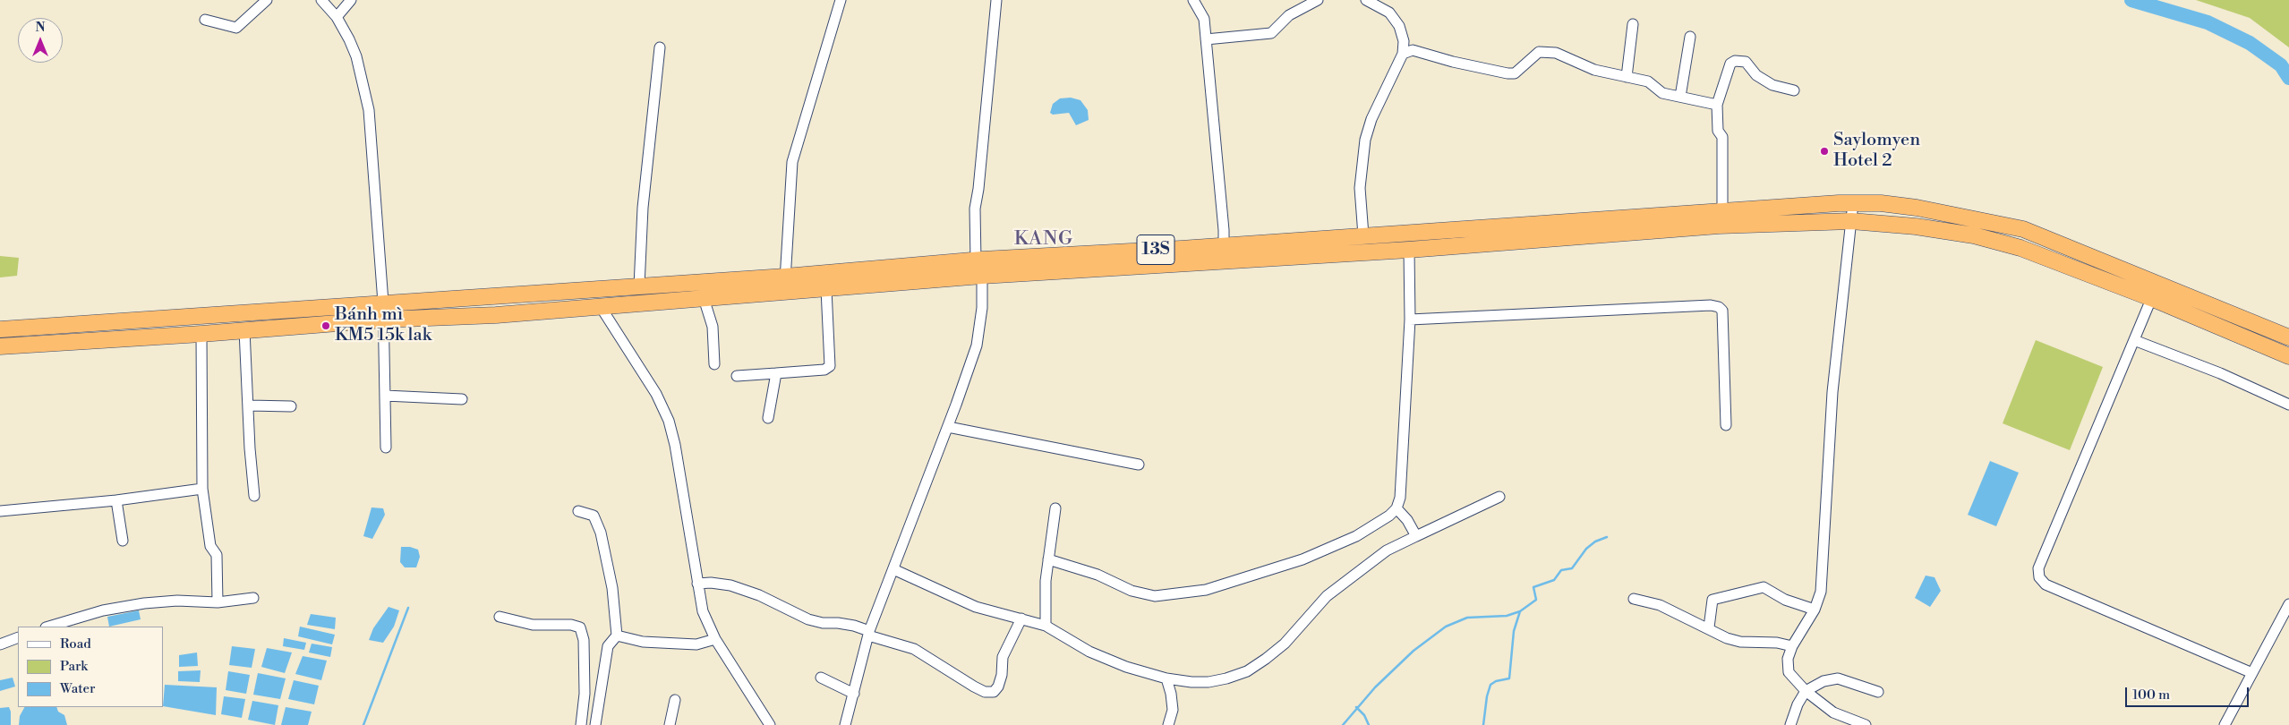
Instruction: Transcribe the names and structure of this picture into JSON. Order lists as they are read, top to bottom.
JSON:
{
  "streets": {
    "highway": ["13S"]
  },
  "districts": ["KANG"],
  "places": ["Saylomyen Hotel 2", "Bánh mì KM5 15k lak"],
  "legend": ["Road", "Park", "Water"],
  "scale_bar": "100 m",
  "north": "top"
}
